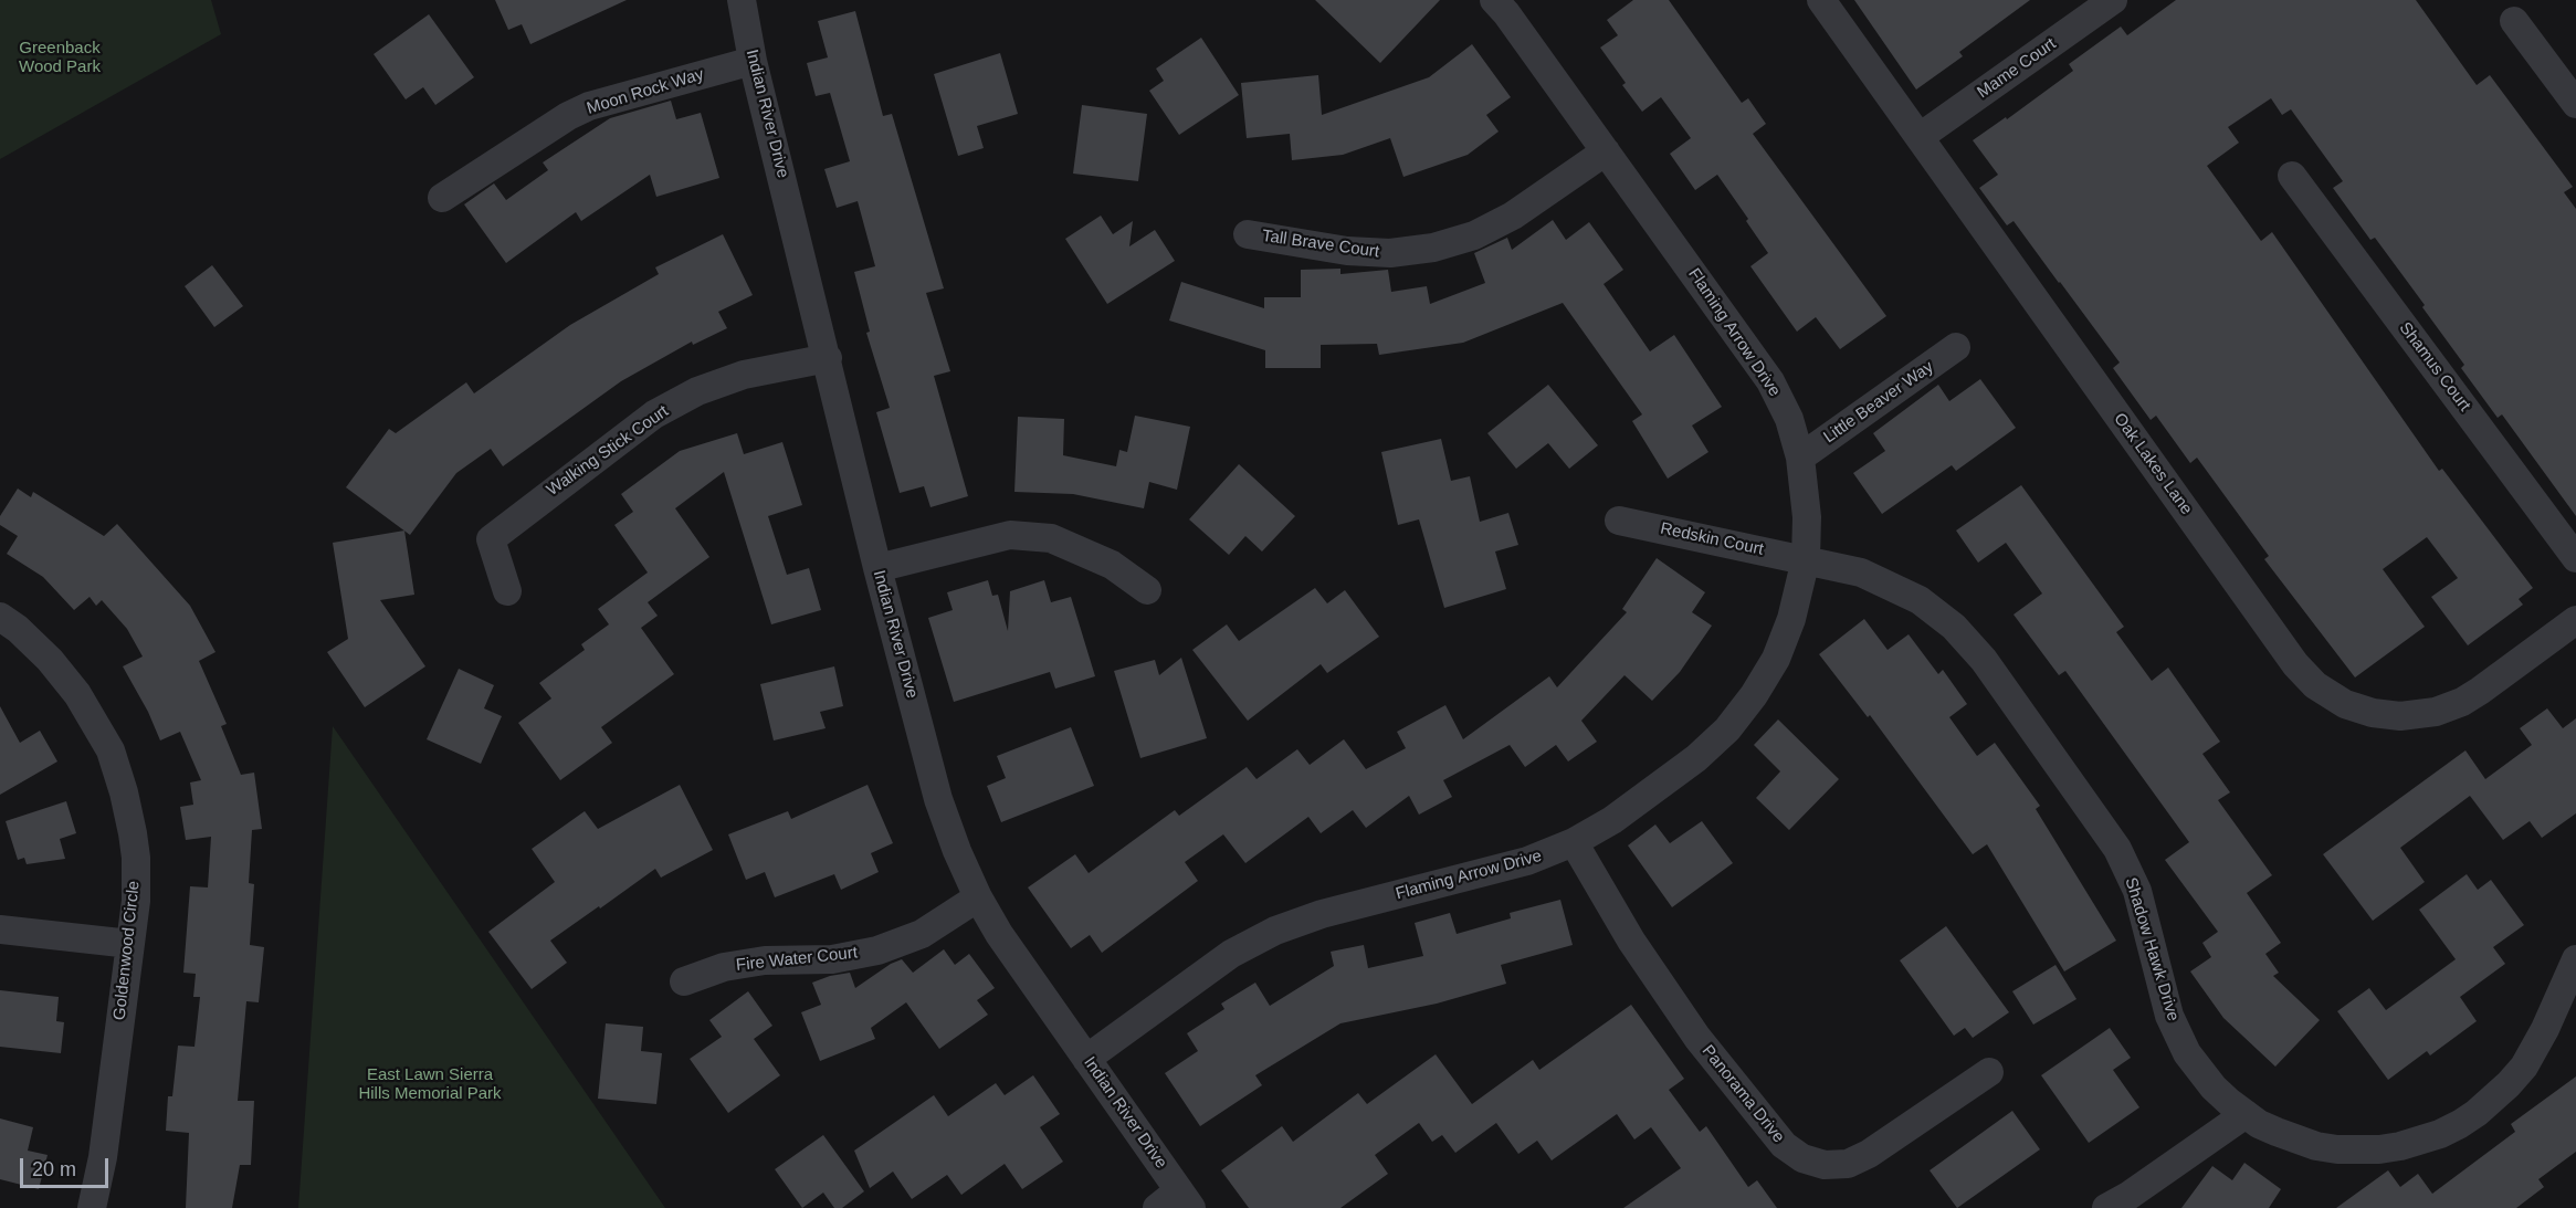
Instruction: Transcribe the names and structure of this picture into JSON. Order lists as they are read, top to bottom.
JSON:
{
  "streets": {
    "street": [
      "Mame Court",
      "Moon Rock Way",
      "Indian River Drive",
      "Tall Brave Court",
      "Flaming Arrow Drive",
      "Shamus Court",
      "Little Beaver Way",
      "Walking Stick Court",
      "Oak Lakes Lane",
      "Redskin Court",
      "Shadow Hawk Drive",
      "Goldenwood Circle",
      "Fire Water Court",
      "Panorama Drive"
    ]
  },
  "crossings": [
    ["Mame Court", "Oak Lakes Lane"],
    ["Moon Rock Way", "Indian River Drive"],
    ["Indian River Drive", "Flaming Arrow Drive"],
    ["Indian River Drive", "Walking Stick Court"],
    ["Indian River Drive", "Fire Water Court"],
    ["Tall Brave Court", "Flaming Arrow Drive"],
    ["Flaming Arrow Drive", "Little Beaver Way"],
    ["Flaming Arrow Drive", "Redskin Court"],
    ["Flaming Arrow Drive", "Shadow Hawk Drive"],
    ["Flaming Arrow Drive", "Panorama Drive"],
    ["Redskin Court", "Shadow Hawk Drive"]
  ],
  "parks": ["Greenback Wood Park", "East Lawn Sierra Hills Memorial Park"],
  "scale_bar": "20 m"
}
